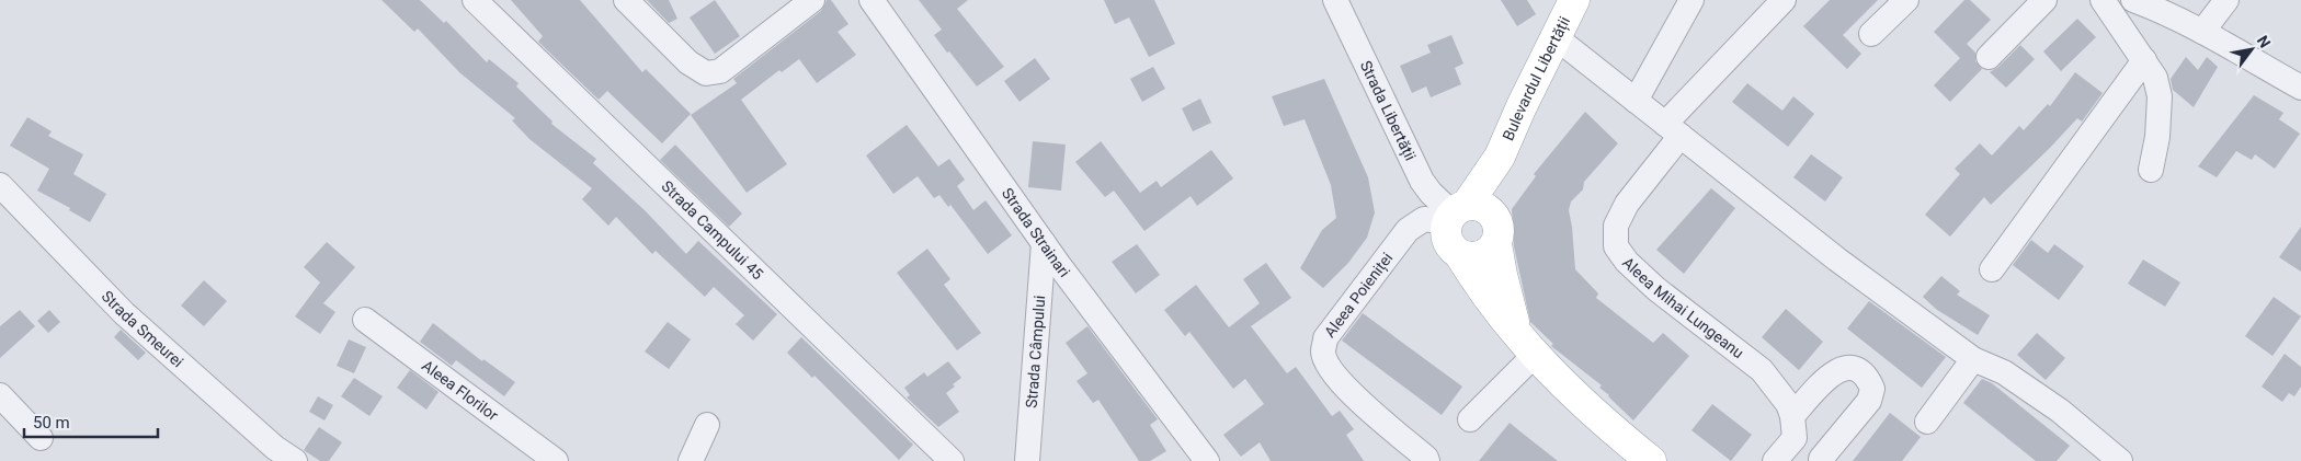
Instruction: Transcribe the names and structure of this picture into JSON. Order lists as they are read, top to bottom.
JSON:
{
  "streets": {
    "main road": ["Bulevardul Libertății"],
    "street": [
      "Strada Libertății",
      "Strada Campului 45",
      "Strada Strainari",
      "Aleea Poieniței",
      "Aleea Mihai Lungeanu",
      "Strada Smeurei",
      "Strada Câmpului",
      "Aleea Florilor"
    ]
  },
  "crossings": [
    ["Bulevardul Libertății", "Strada Libertății"],
    ["Bulevardul Libertății", "Aleea Poieniței"],
    ["Strada Libertății", "Aleea Poieniței"],
    ["Strada Strainari", "Strada Câmpului"]
  ],
  "scale_bar": "50 m",
  "north": "top right"
}
